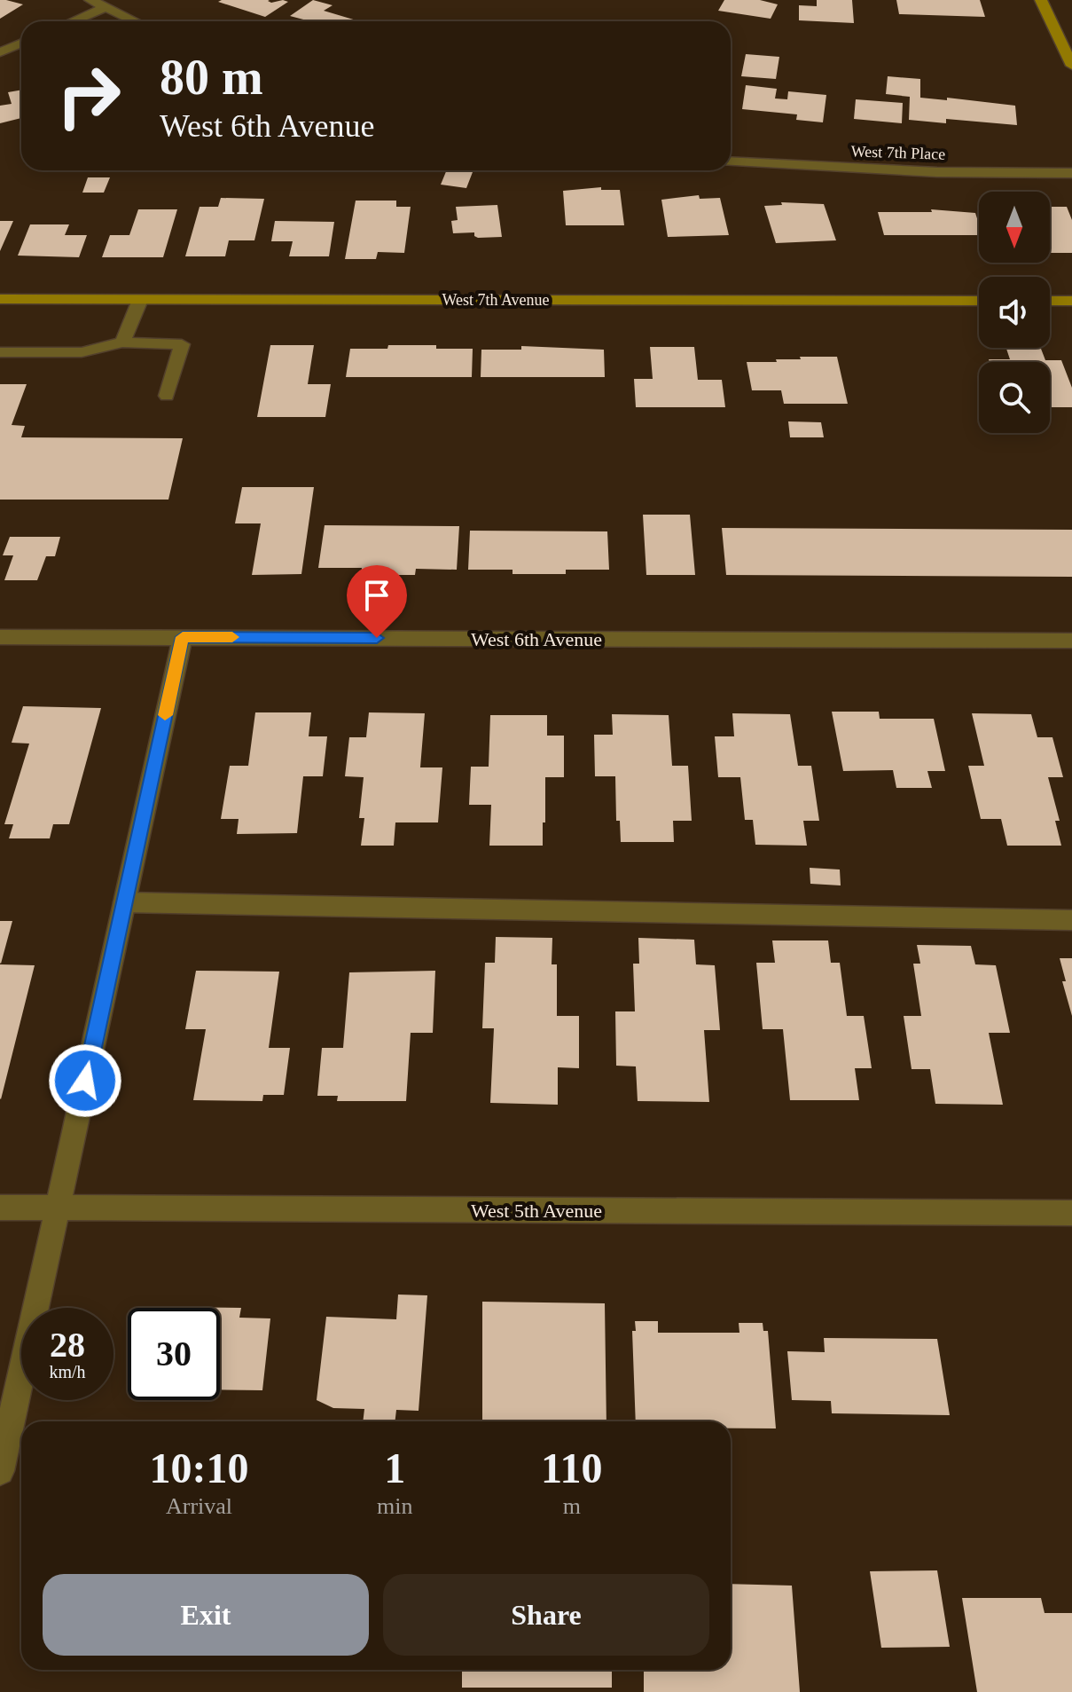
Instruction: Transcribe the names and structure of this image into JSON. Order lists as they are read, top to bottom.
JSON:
{
  "streets": {
    "street": [
      "West 7th Place",
      "West 7th Avenue",
      "West 6th Avenue",
      "West 5th Avenue"
    ]
  },
  "north": "bottom",
  "page": {
    "turn": ["80 m", "West 6th Avenue"],
    "speed": "28 km/h",
    "limit": "30",
    "eta": [
      "10:10",
      "Arrival",
      "1",
      "min",
      "110",
      "m"
    ],
    "buttons": ["Exit", "Share"]
  }
}
